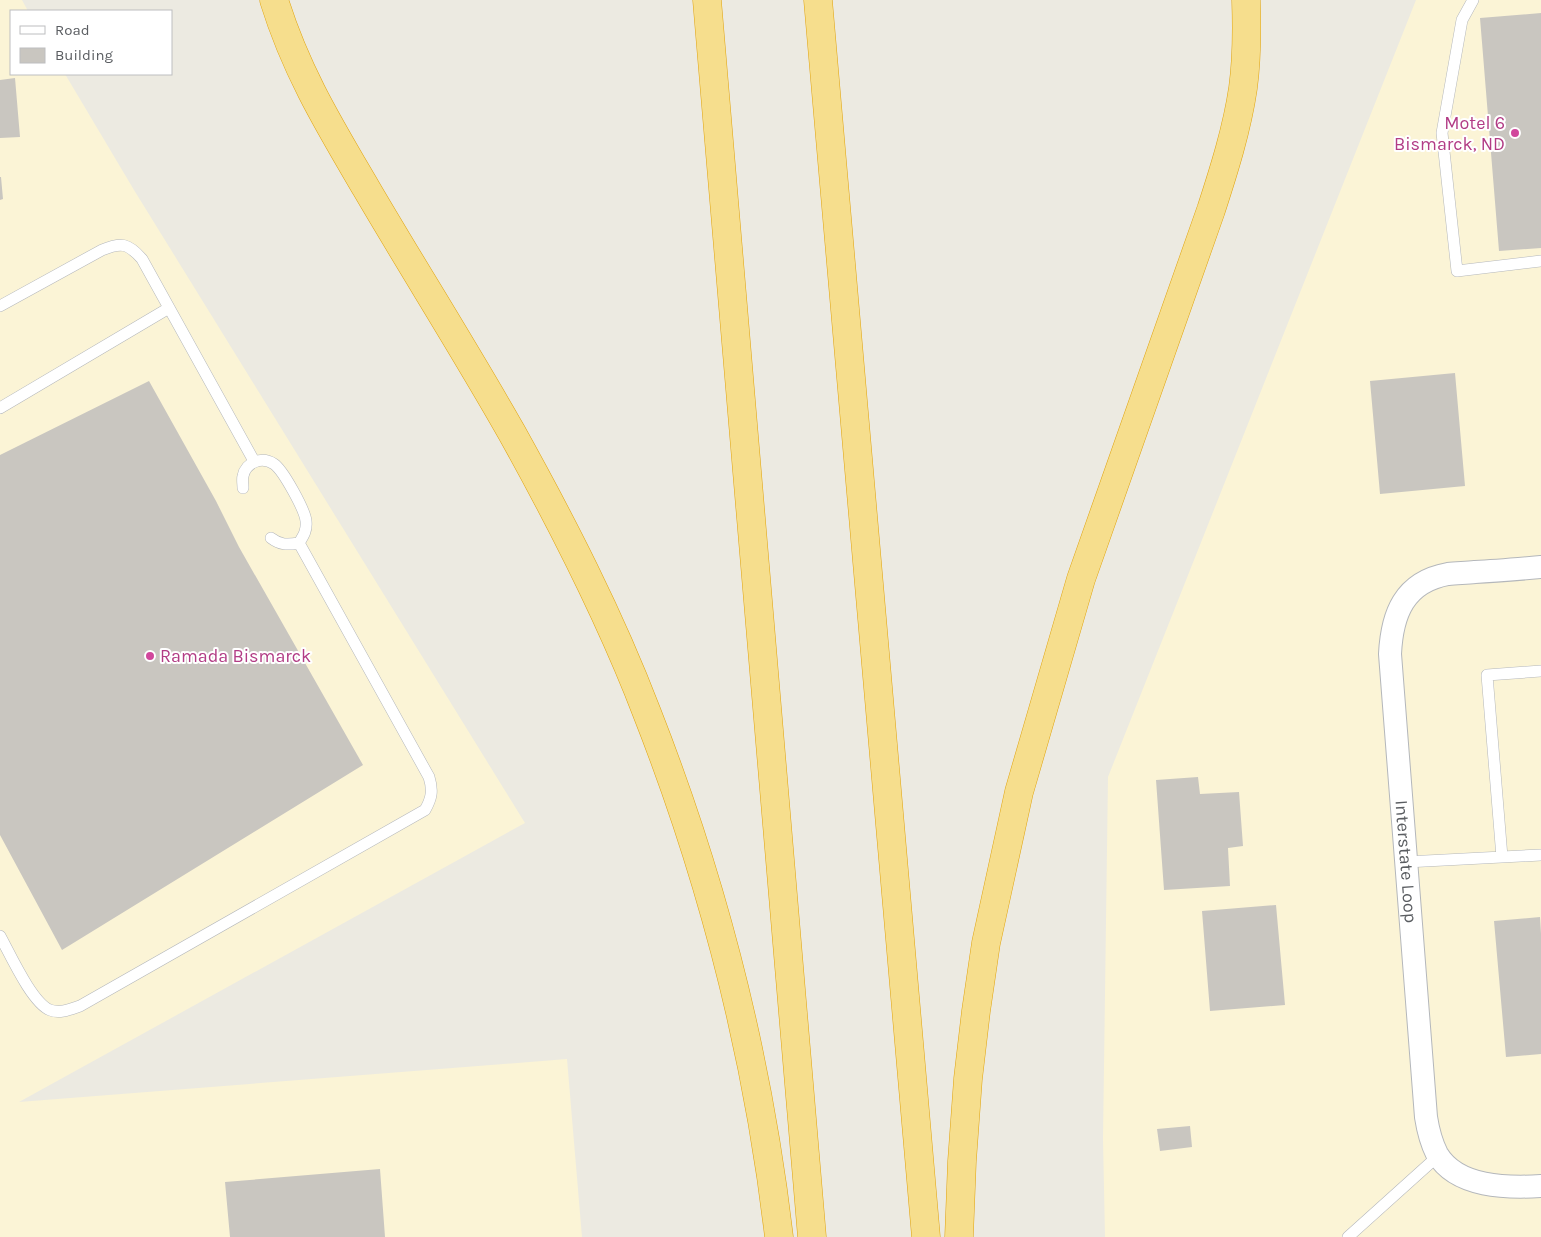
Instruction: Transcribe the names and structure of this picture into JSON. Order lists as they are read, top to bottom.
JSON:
{
  "streets": {
    "street": ["Interstate Loop"]
  },
  "places": ["Motel 6 Bismarck, ND", "Ramada Bismarck"],
  "legend": ["Road", "Building"]
}
